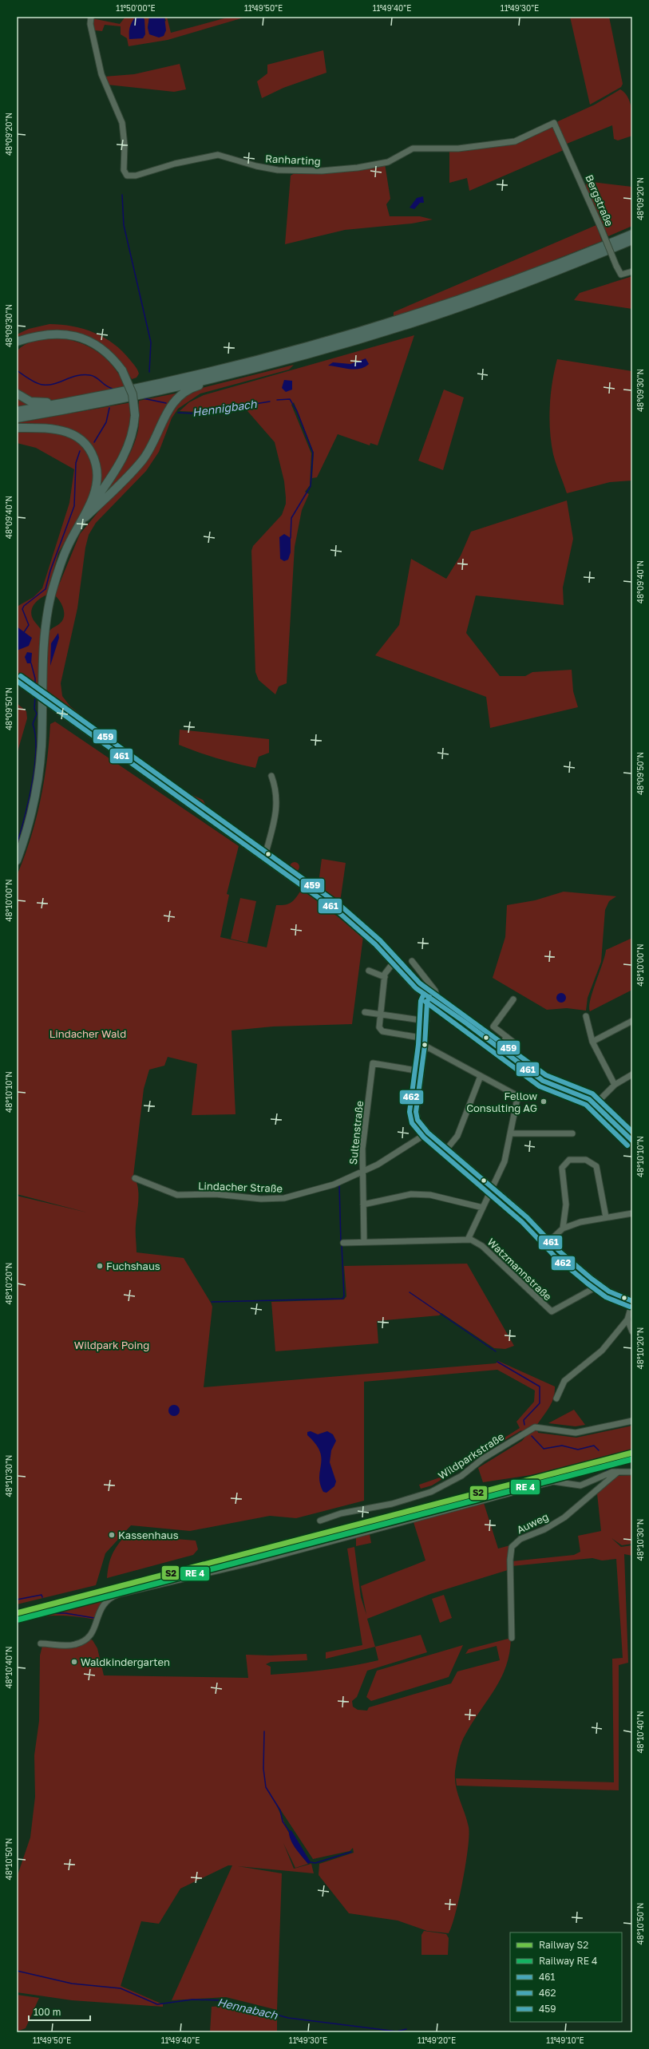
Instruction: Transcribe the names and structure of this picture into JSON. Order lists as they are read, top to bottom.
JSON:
{
  "streets": {
    "street": [
      "Ranharting",
      "Bergstraße",
      "Sultenstraße",
      "Lindacher Straße",
      "Watzmannstraße",
      "Wildparkstraße",
      "Auweg"
    ]
  },
  "crossings": [
    ["Ranharting", "Bergstraße"],
    ["Sultenstraße", "Lindacher Straße"],
    ["Sultenstraße", "Watzmannstraße"]
  ],
  "water": ["Hennigbach", "Hennabach"],
  "parks": ["Lindacher Wald", "Wildpark Poing"],
  "places": [
    "Fellow Consulting AG",
    "Fuchshaus",
    "Kassenhaus",
    "Waldkindergarten"
  ],
  "lines": [
    "transit line 459",
    "transit line 461",
    "transit line 462",
    "rail line S2"
  ],
  "legend": [
    "Railway S2",
    "Railway RE 4",
    "461",
    "462",
    "459"
  ],
  "scale_bar": "100 m",
  "coordinates": [
    "11°50'00\"E",
    "11°49'50\"E",
    "11°49'40\"E",
    "11°49'30\"E",
    "48°09'20\"N",
    "48°09'30\"N",
    "48°09'40\"N",
    "48°09'50\"N",
    "48°10'00\"N",
    "48°10'10\"N",
    "48°10'20\"N",
    "48°10'30\"N",
    "48°10'40\"N",
    "48°10'50\"N",
    "11°49'20\"E",
    "11°49'10\"E"
  ]
}
